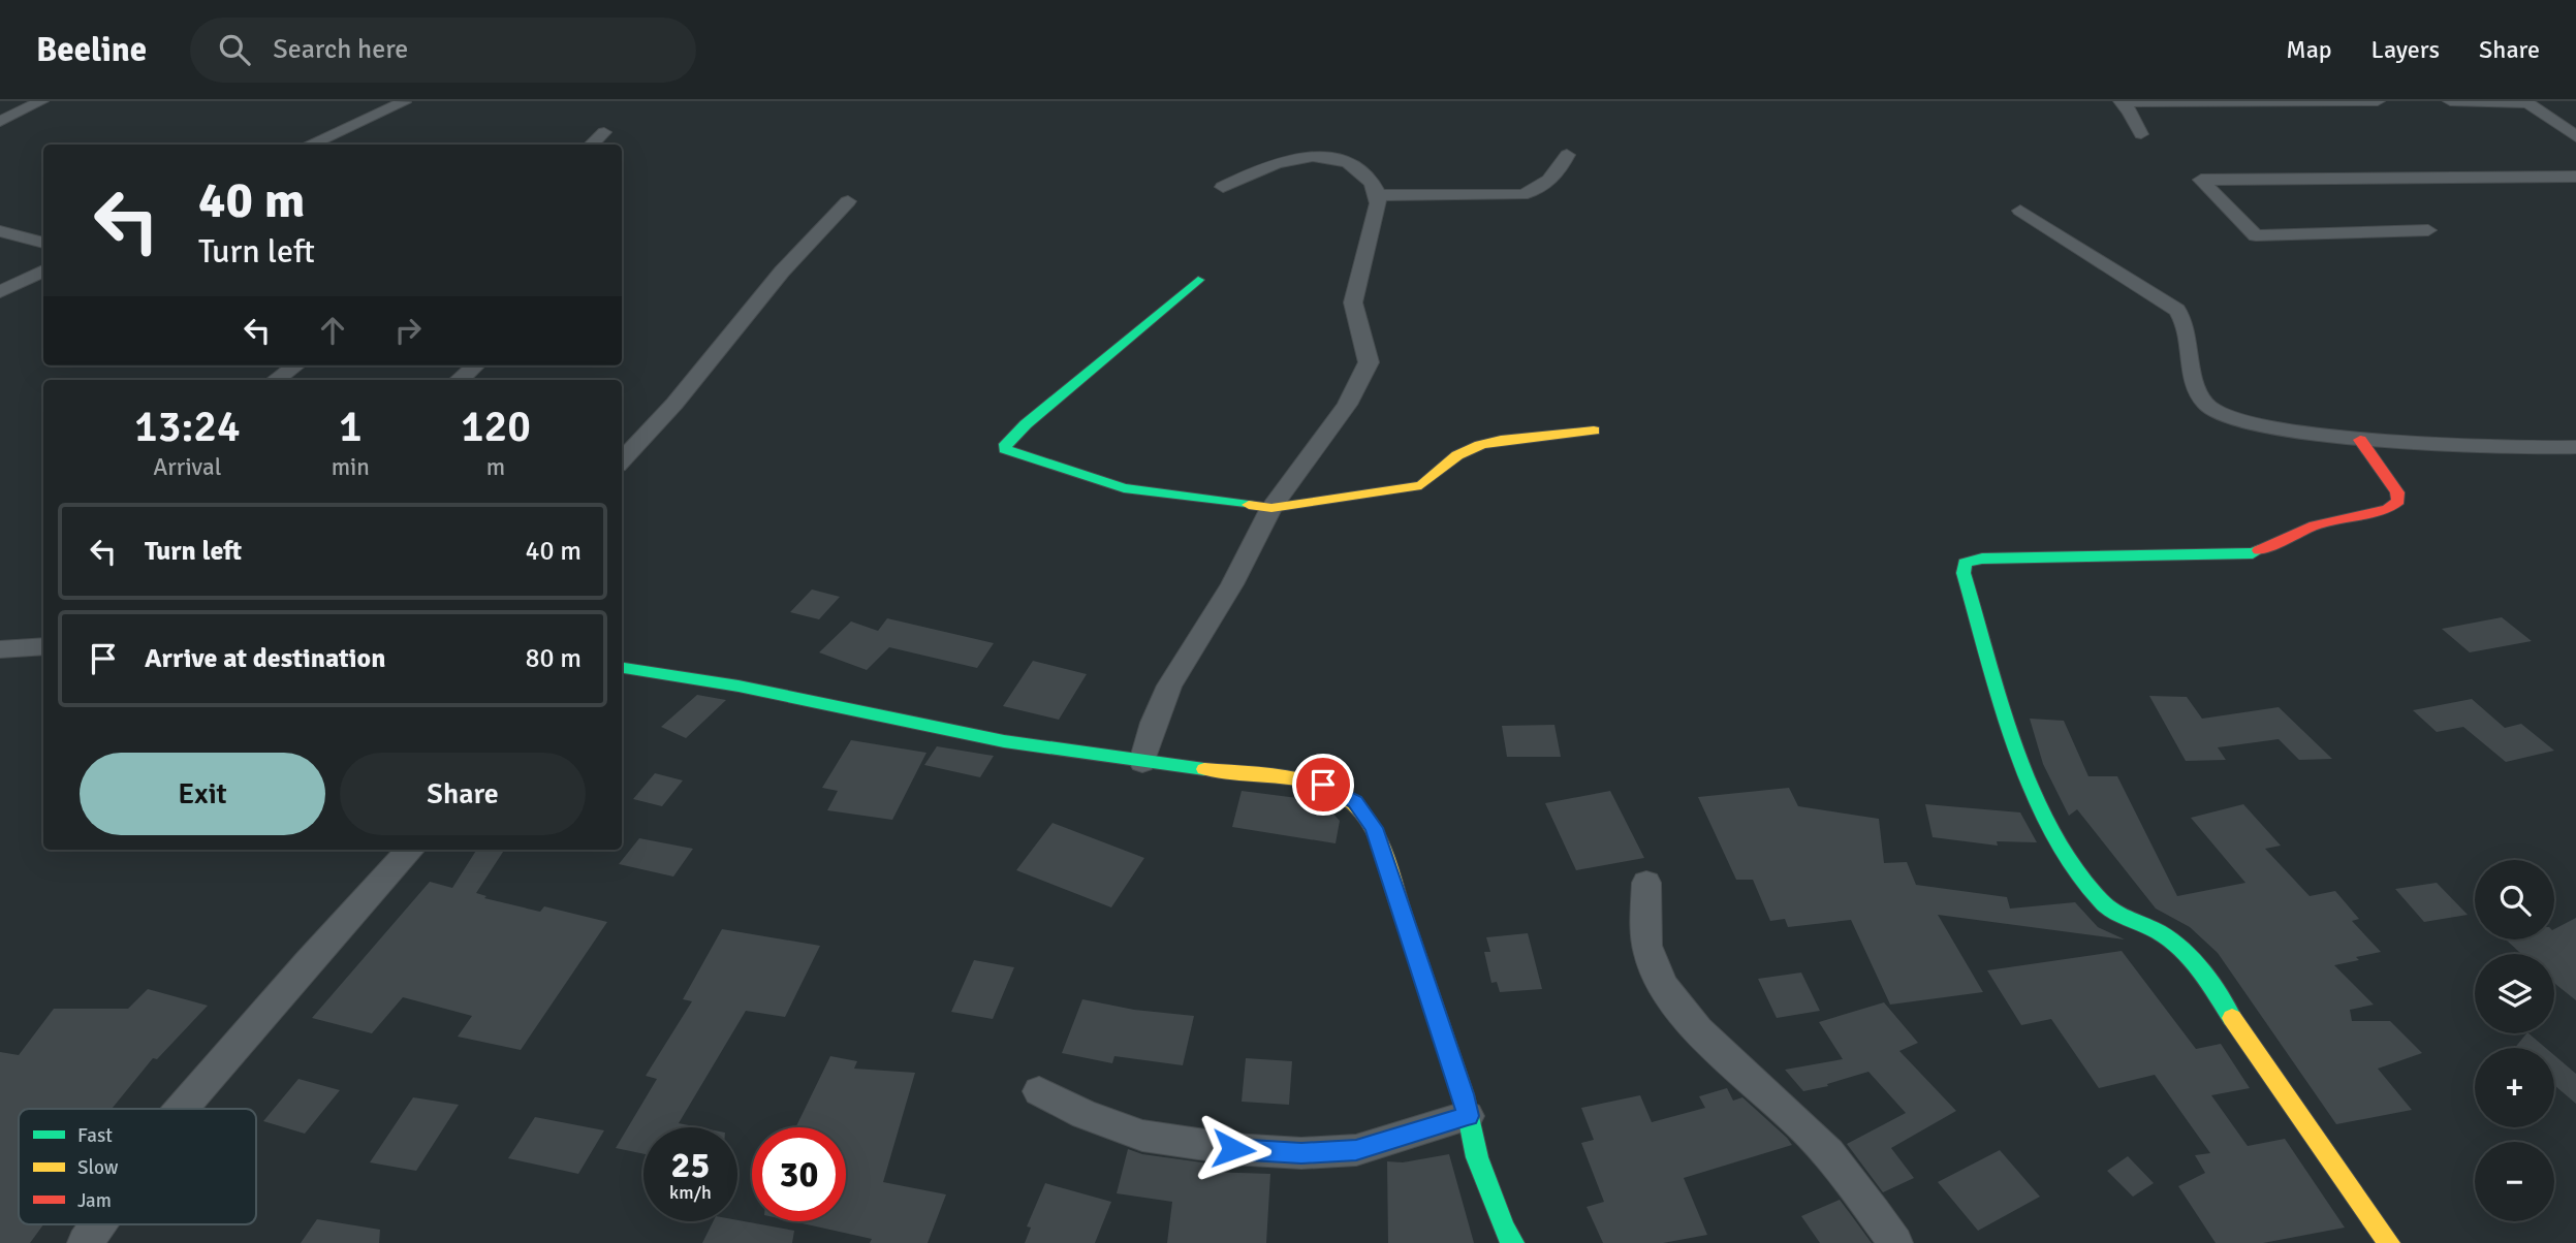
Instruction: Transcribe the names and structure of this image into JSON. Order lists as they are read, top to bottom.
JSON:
{
  "legend": ["Fast", "Slow", "Jam"],
  "page": {
    "header": "Beeline",
    "search": "Search here",
    "nav": ["Map", "Layers", "Share"],
    "turn": ["40 m", "Turn left"],
    "eta": [
      "13:24",
      "Arrival",
      "1",
      "min",
      "120",
      "m"
    ],
    "list": [
      {
        "name": "Turn left",
        "value": "40 m"
      },
      {
        "name": "Arrive at destination",
        "value": "80 m"
      }
    ],
    "buttons": ["Exit", "Share"],
    "map_buttons": ["+", "−"],
    "speed": "25 km/h",
    "limit": "30"
  }
}
